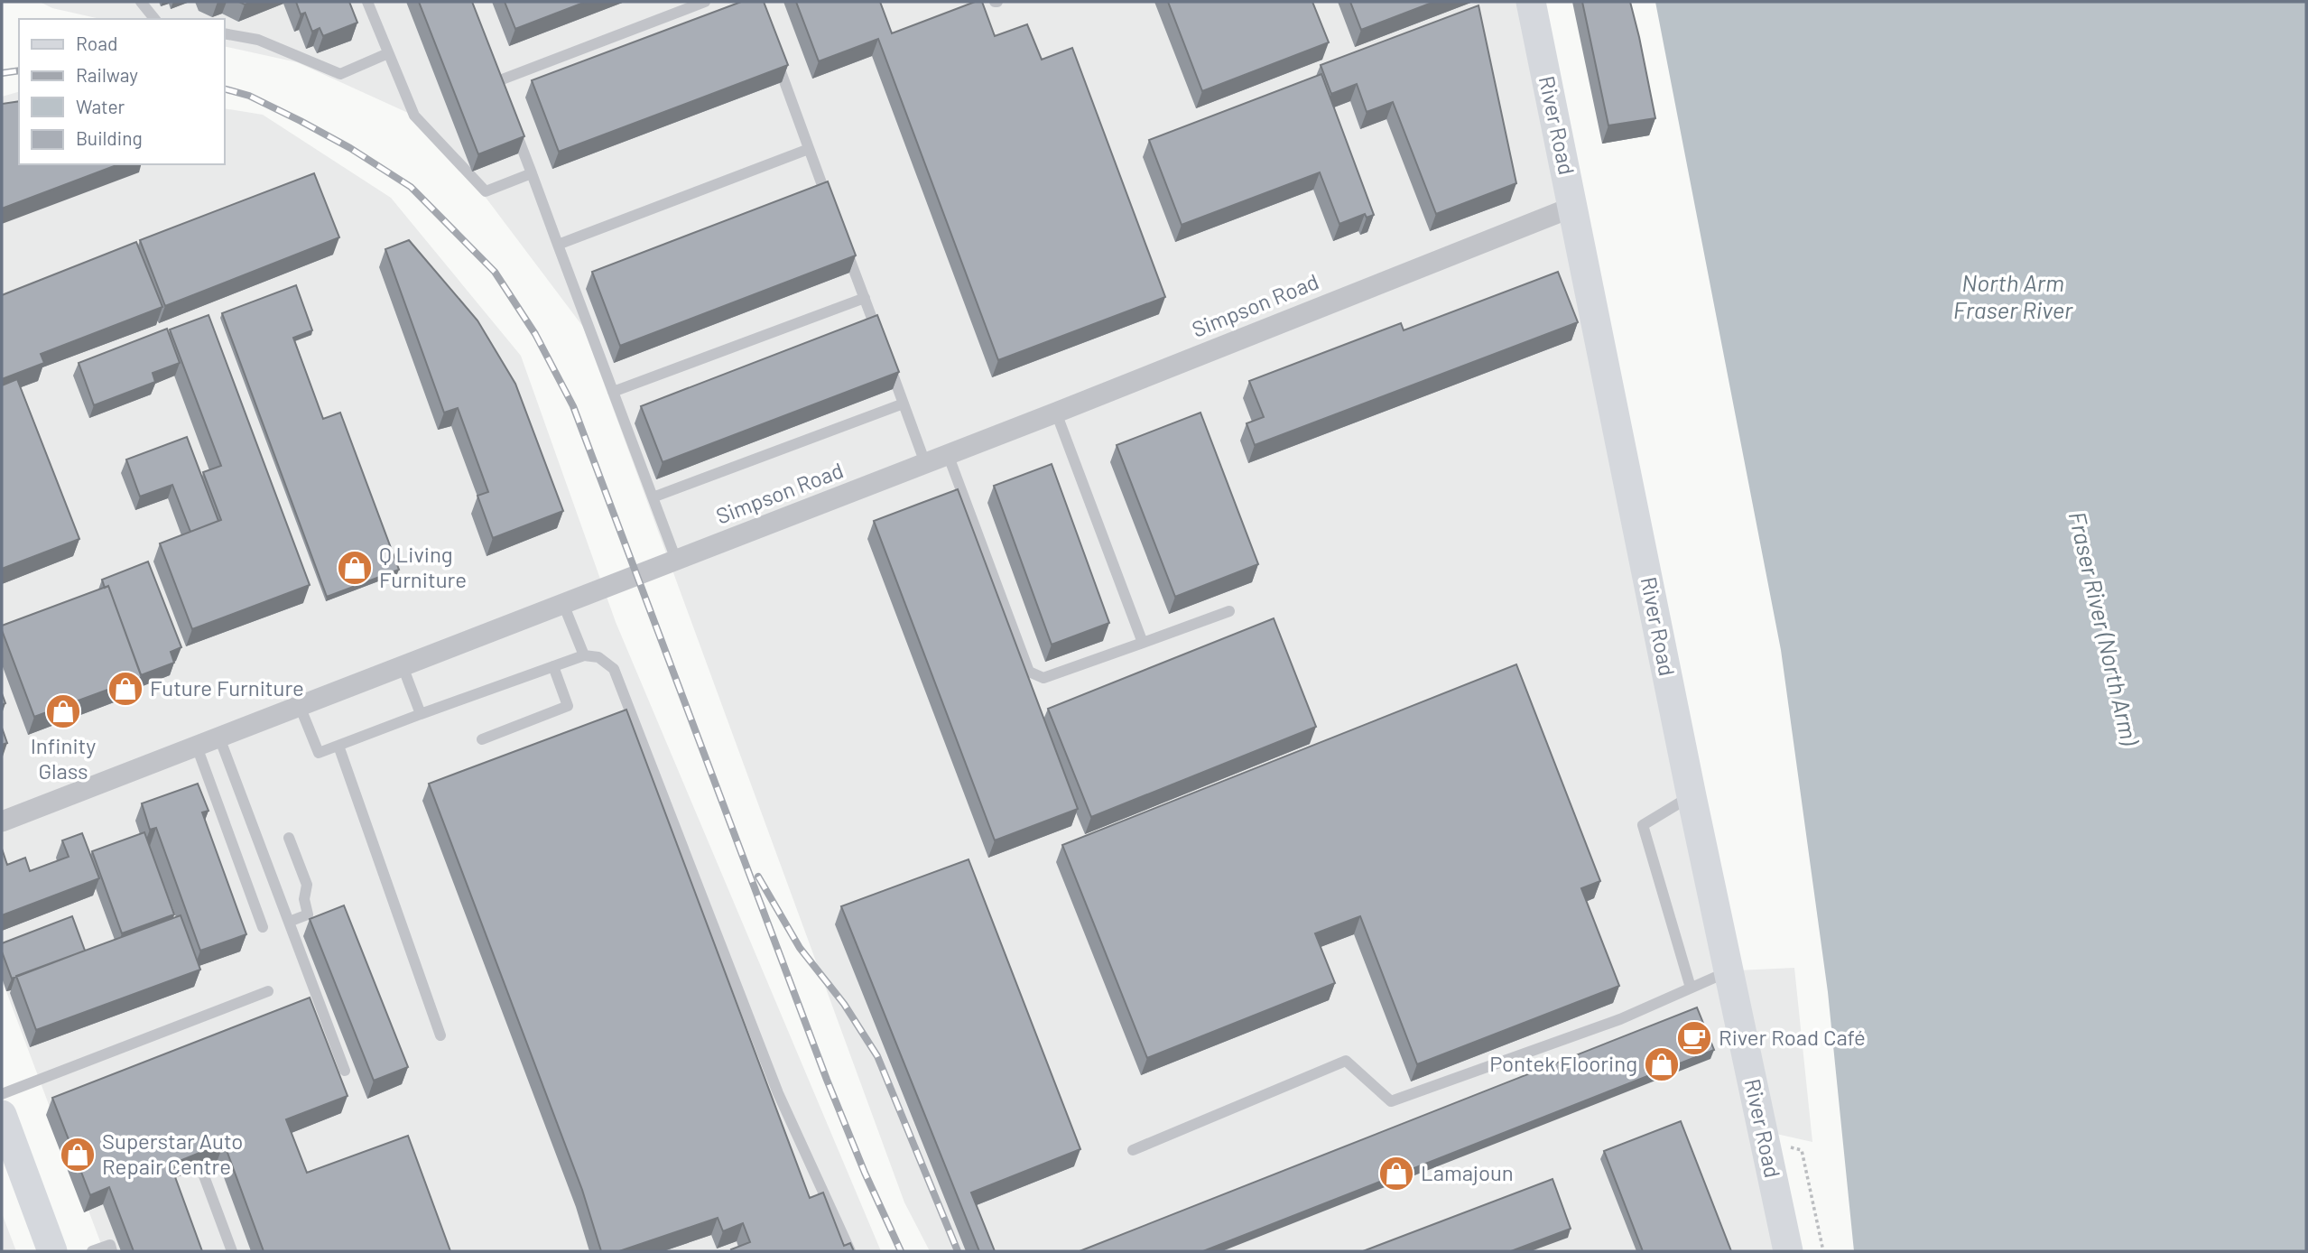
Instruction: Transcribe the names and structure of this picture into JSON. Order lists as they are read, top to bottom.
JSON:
{
  "streets": {
    "street": ["River Road", "Simpson Road"]
  },
  "crossings": [
    ["River Road", "Simpson Road"]
  ],
  "water": ["North Arm Fraser River", "Fraser River (North Arm)"],
  "places": {
    "shop": [
      "Q Living Furniture",
      "Future Furniture",
      "Infinity Glass",
      "Pontek Flooring",
      "Superstar Auto Repair Centre",
      "Lamajoun"
    ],
    "cafe": ["River Road Café"]
  },
  "legend": [
    "Road",
    "Railway",
    "Water",
    "Building"
  ]
}
